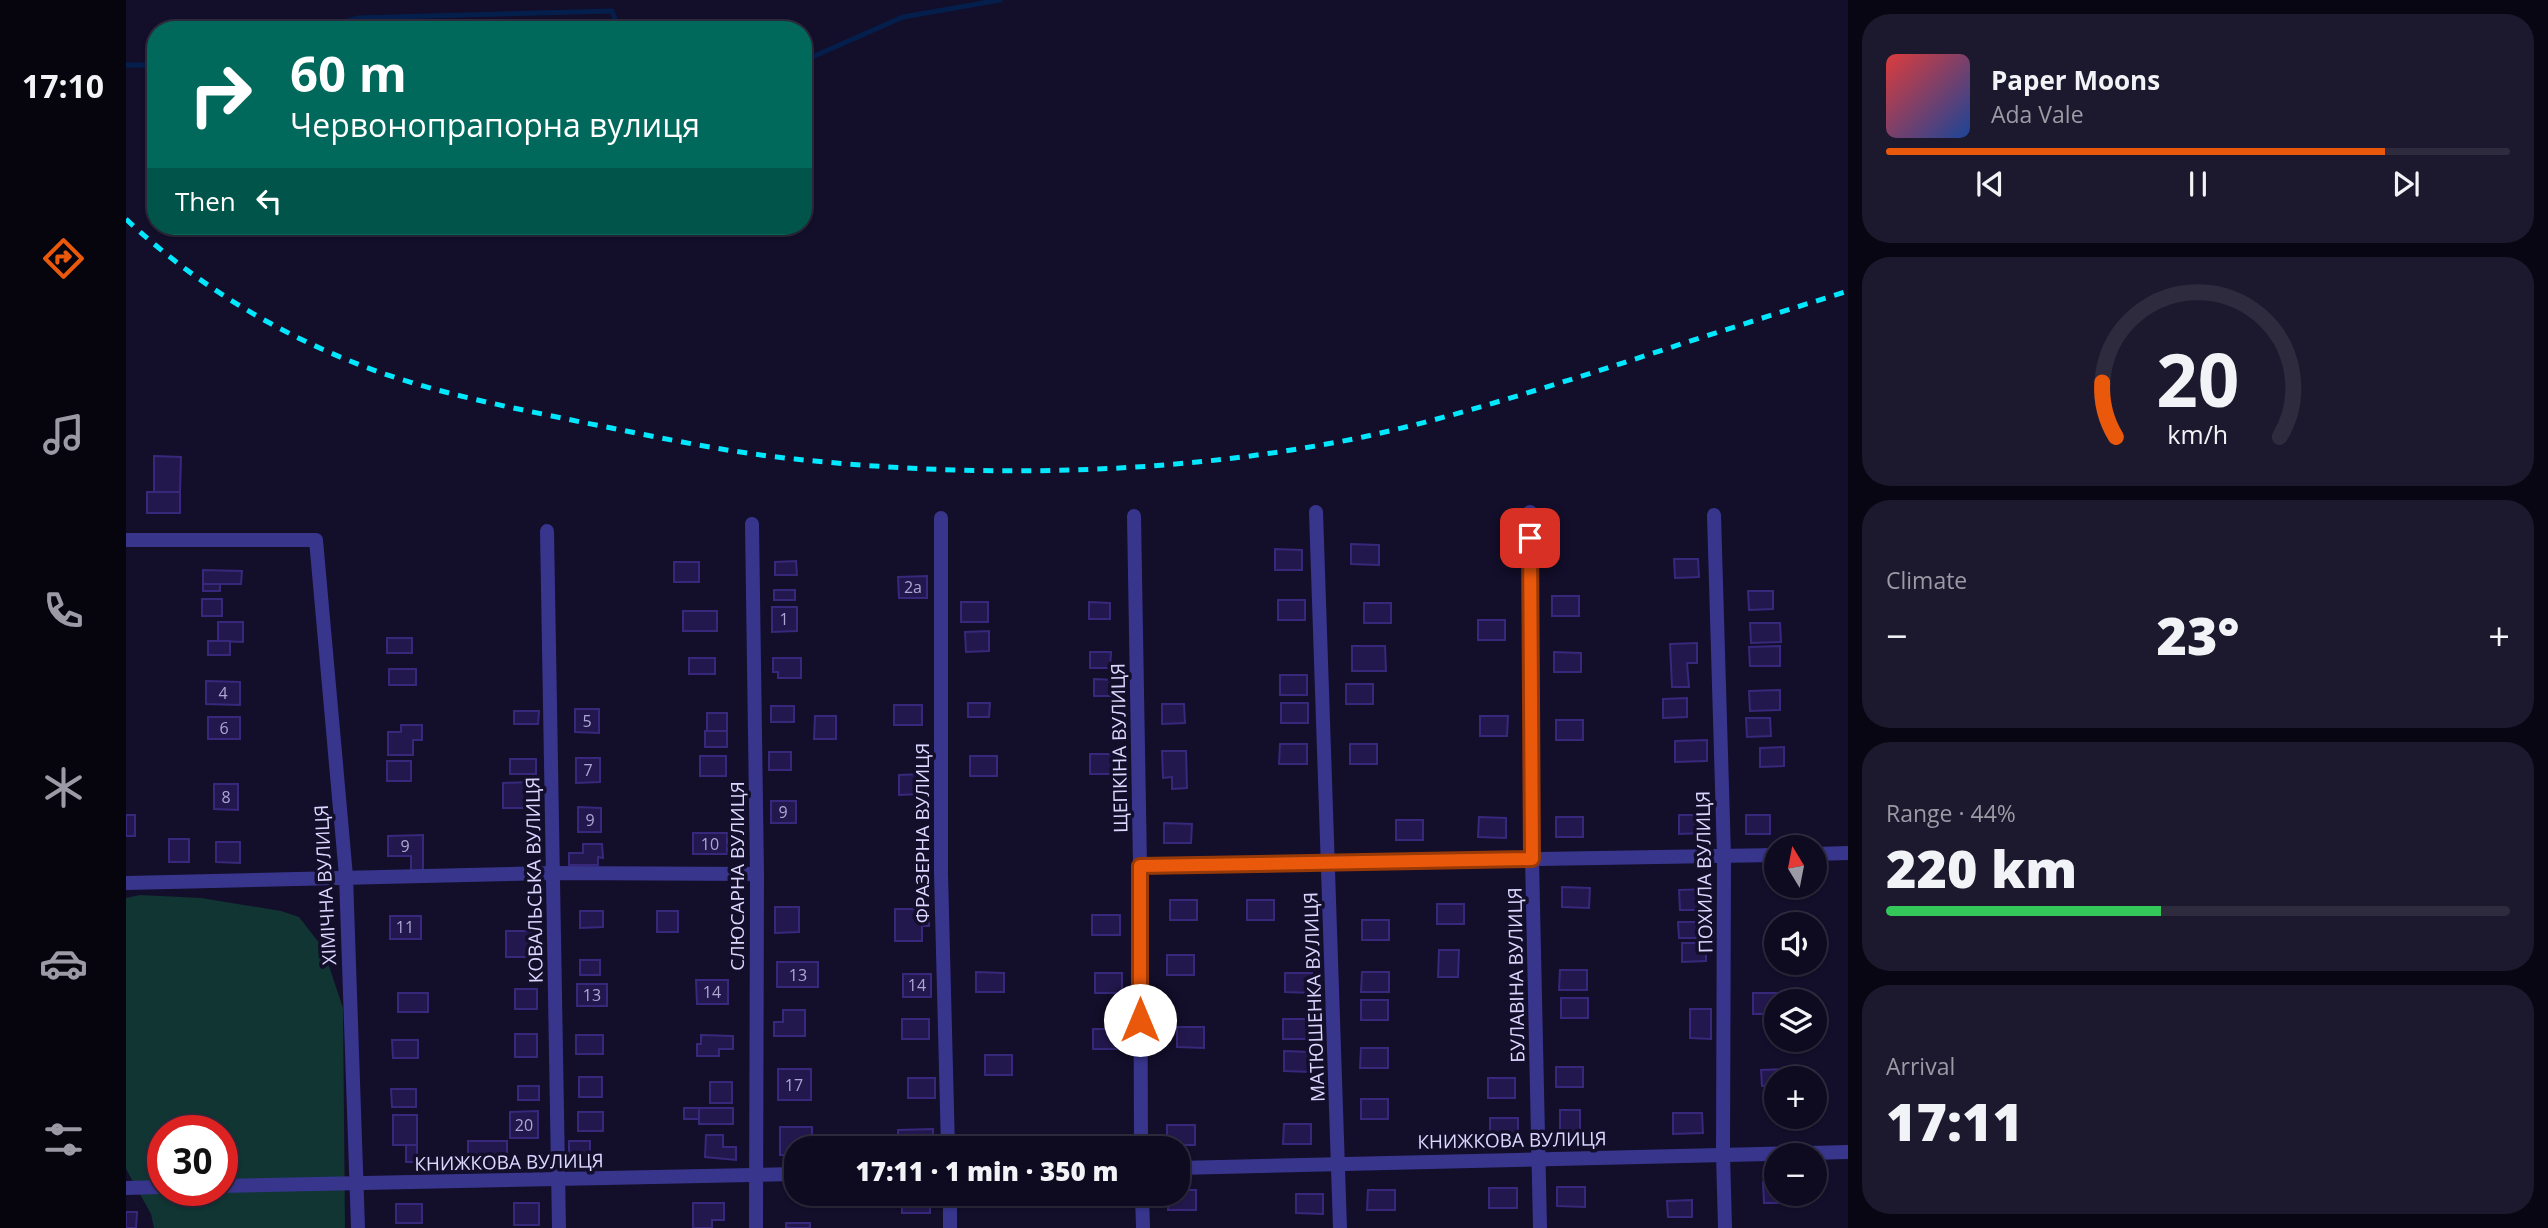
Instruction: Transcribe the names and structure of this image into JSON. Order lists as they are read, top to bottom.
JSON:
{
  "streets": {
    "street": [
      "ЩЕПКІНА ВУЛИЦЯ",
      "ФРАЗЕРНА ВУЛИЦЯ",
      "ПОХИЛА ВУЛИЦЯ",
      "СЛЮСАРНА ВУЛИЦЯ",
      "КОВАЛЬСЬКА ВУЛИЦЯ",
      "ХІМІЧНА ВУЛИЦЯ",
      "БУЛАВІНА ВУЛИЦЯ",
      "МАТЮШЕНКА ВУЛИЦЯ",
      "КНИЖКОВА ВУЛИЦЯ"
    ]
  },
  "crossings": [
    ["ПОХИЛА ВУЛИЦЯ", "КНИЖКОВА ВУЛИЦЯ"],
    ["СЛЮСАРНА ВУЛИЦЯ", "КНИЖКОВА ВУЛИЦЯ"],
    ["КОВАЛЬСЬКА ВУЛИЦЯ", "КНИЖКОВА ВУЛИЦЯ"],
    ["ХІМІЧНА ВУЛИЦЯ", "КНИЖКОВА ВУЛИЦЯ"],
    ["БУЛАВІНА ВУЛИЦЯ", "КНИЖКОВА ВУЛИЦЯ"],
    ["МАТЮШЕНКА ВУЛИЦЯ", "КНИЖКОВА ВУЛИЦЯ"]
  ],
  "house_numbers": [
    "2а",
    "1",
    "4",
    "5",
    "6",
    "7",
    "8",
    "9",
    "9",
    "10",
    "9",
    "11",
    "13",
    "14",
    "14",
    "13",
    "17",
    "20"
  ],
  "north": "top",
  "page": {
    "tabs": "17:10",
    "turn": ["60 m", "Червонопрапорна вулиця"],
    "song": ["Paper Moons", "Ada Vale"],
    "then": "Then",
    "tile": [
      "Climate",
      ["Range · 44%", "220 km"],
      ["Arrival", "17:11"]
    ],
    "heat": ["−", "23°", "+"],
    "map_buttons": ["+", "−"],
    "limit": "30",
    "trip": "17:11 · 1 min · 350 m",
    "gauge": ["20", "km/h"]
  }
}
